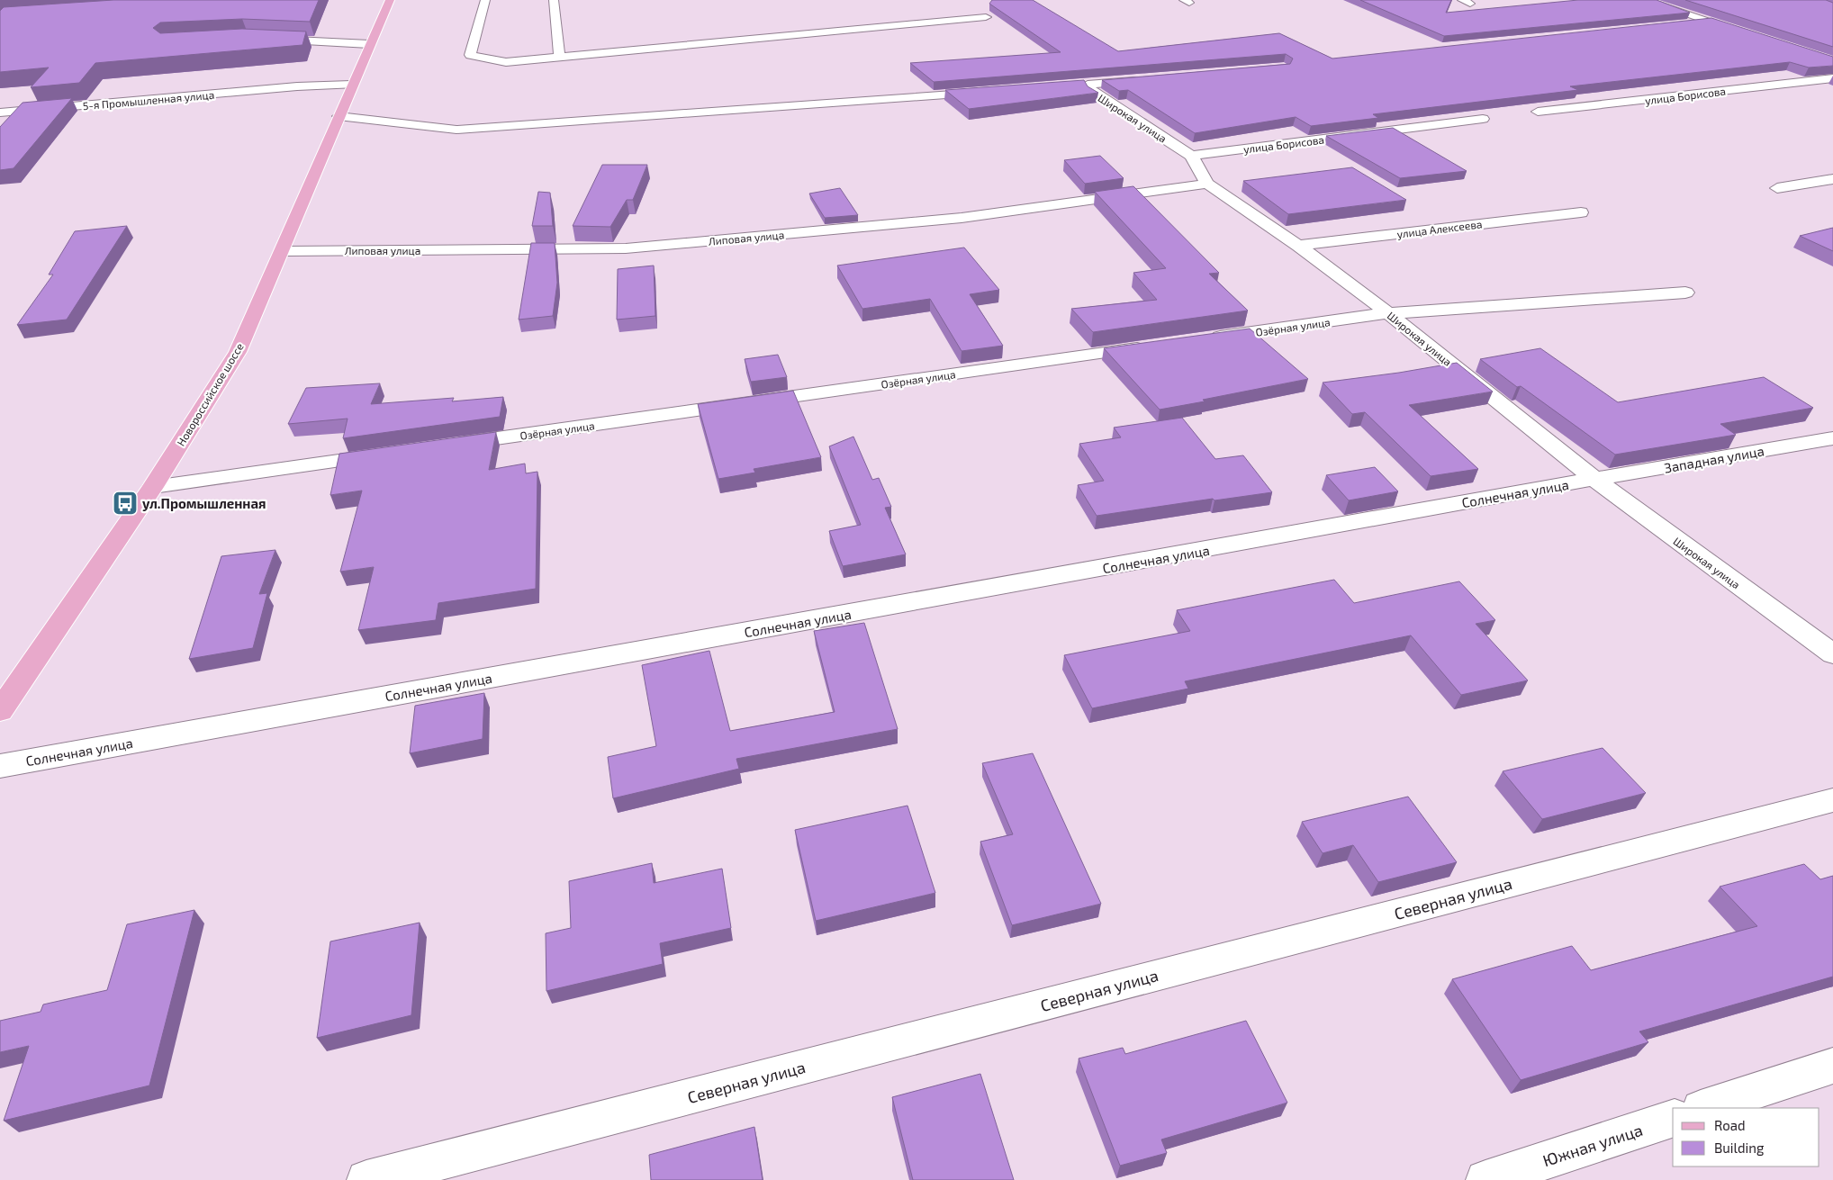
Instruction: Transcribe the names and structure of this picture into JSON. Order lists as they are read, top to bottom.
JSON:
{
  "streets": {
    "main road": ["Новороссийское шоссе"],
    "street": [
      "улица Борисова",
      "5-я Промышленная улица",
      "Широкая улица",
      "улица Алексеева",
      "Липовая улица",
      "Озёрная улица",
      "Западная улица",
      "Солнечная улица",
      "Северная улица",
      "Южная улица"
    ]
  },
  "crossings": [
    ["улица Борисова", "Широкая улица"],
    ["5-я Промышленная улица", "Новороссийское шоссе"],
    ["Широкая улица", "улица Алексеева"],
    ["Широкая улица", "Липовая улица"],
    ["Широкая улица", "Озёрная улица"],
    ["Широкая улица", "Западная улица"],
    ["Широкая улица", "Солнечная улица"],
    ["Липовая улица", "Новороссийское шоссе"],
    ["Западная улица", "Солнечная улица"]
  ],
  "places": {
    "bus stop": ["ул.Промышленная"]
  },
  "legend": ["Road", "Building"]
}
